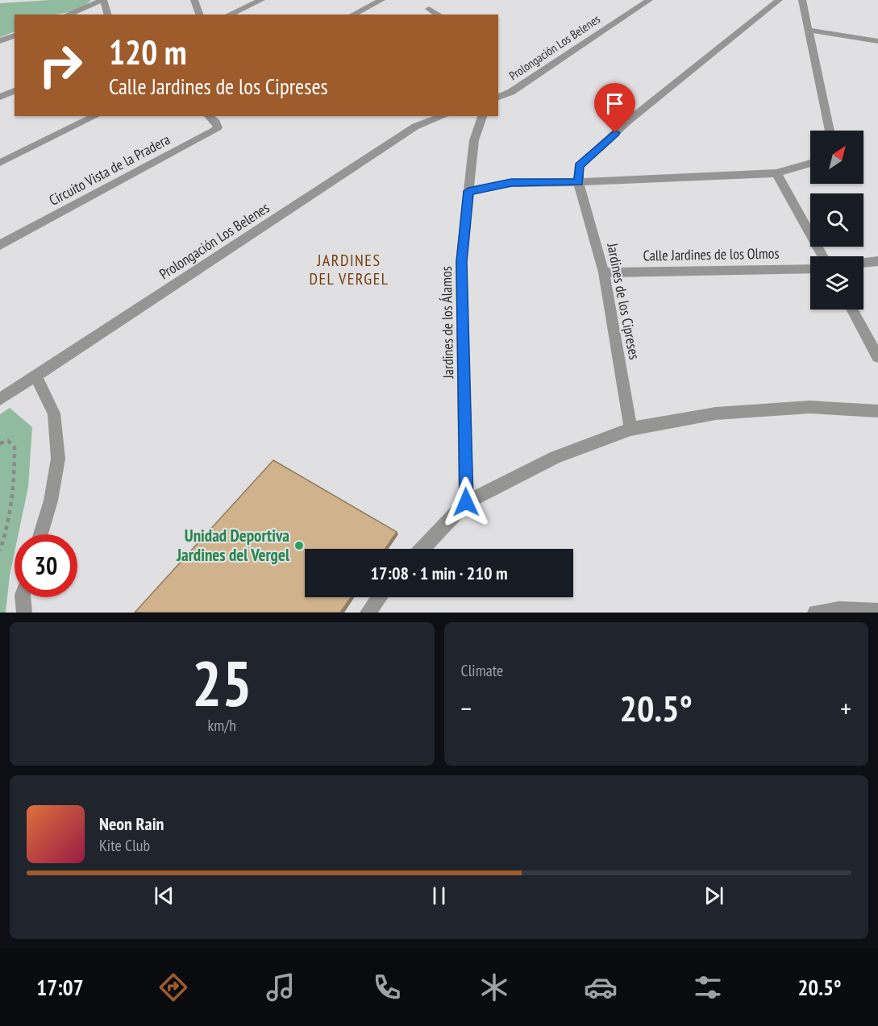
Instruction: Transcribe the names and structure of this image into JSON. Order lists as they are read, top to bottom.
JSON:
{
  "streets": {
    "street": [
      "Prolongación Los Belenes",
      "Circuito Vista de la Pradera",
      "Calle Jardines de los Olmos",
      "Jardines de los Cipreses",
      "Jardines de los Álamos"
    ]
  },
  "crossings": [
    ["Calle Jardines de los Olmos", "Jardines de los Cipreses"]
  ],
  "districts": ["JARDINES DEL VERGEL"],
  "places": ["Unidad Deportiva Jardines del Vergel"],
  "north": "top right",
  "page": {
    "turn": ["120 m", "Calle Jardines de los Cipreses"],
    "limit": "30",
    "trip": "17:08 · 1 min · 210 m",
    "tile": [
      ["25", "km/h"],
      "Climate"
    ],
    "heat": ["−", "20.5°", "+"],
    "song": ["Neon Rain", "Kite Club"],
    "tabs": ["17:07", "20.5°"]
  }
}
